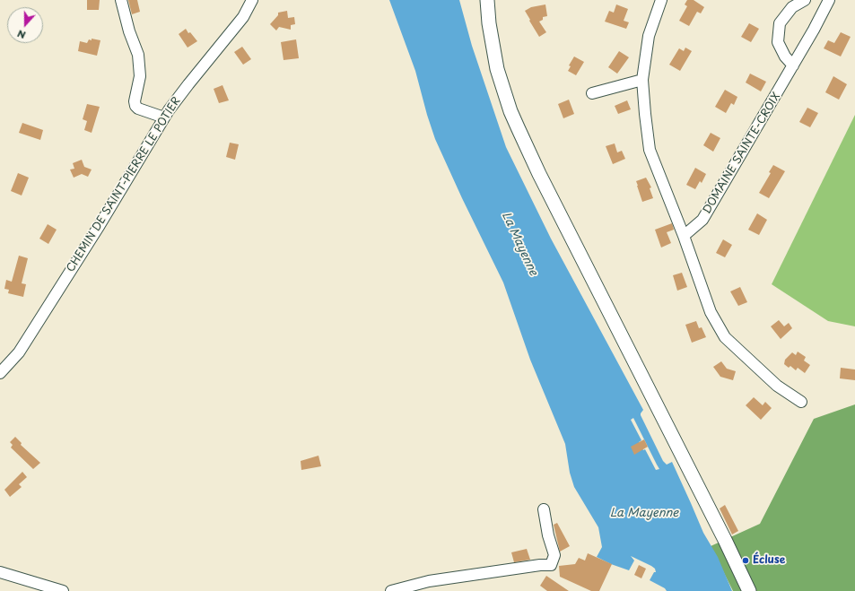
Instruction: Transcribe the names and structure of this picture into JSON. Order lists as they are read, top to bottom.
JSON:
{
  "streets": {
    "street": ["DOMAINE SAINTE-CROIX", "CHEMIN DE SAINT-PIERRE LE POTIER"]
  },
  "water": ["La Mayenne"],
  "places": ["Écluse"],
  "north": "bottom"
}
